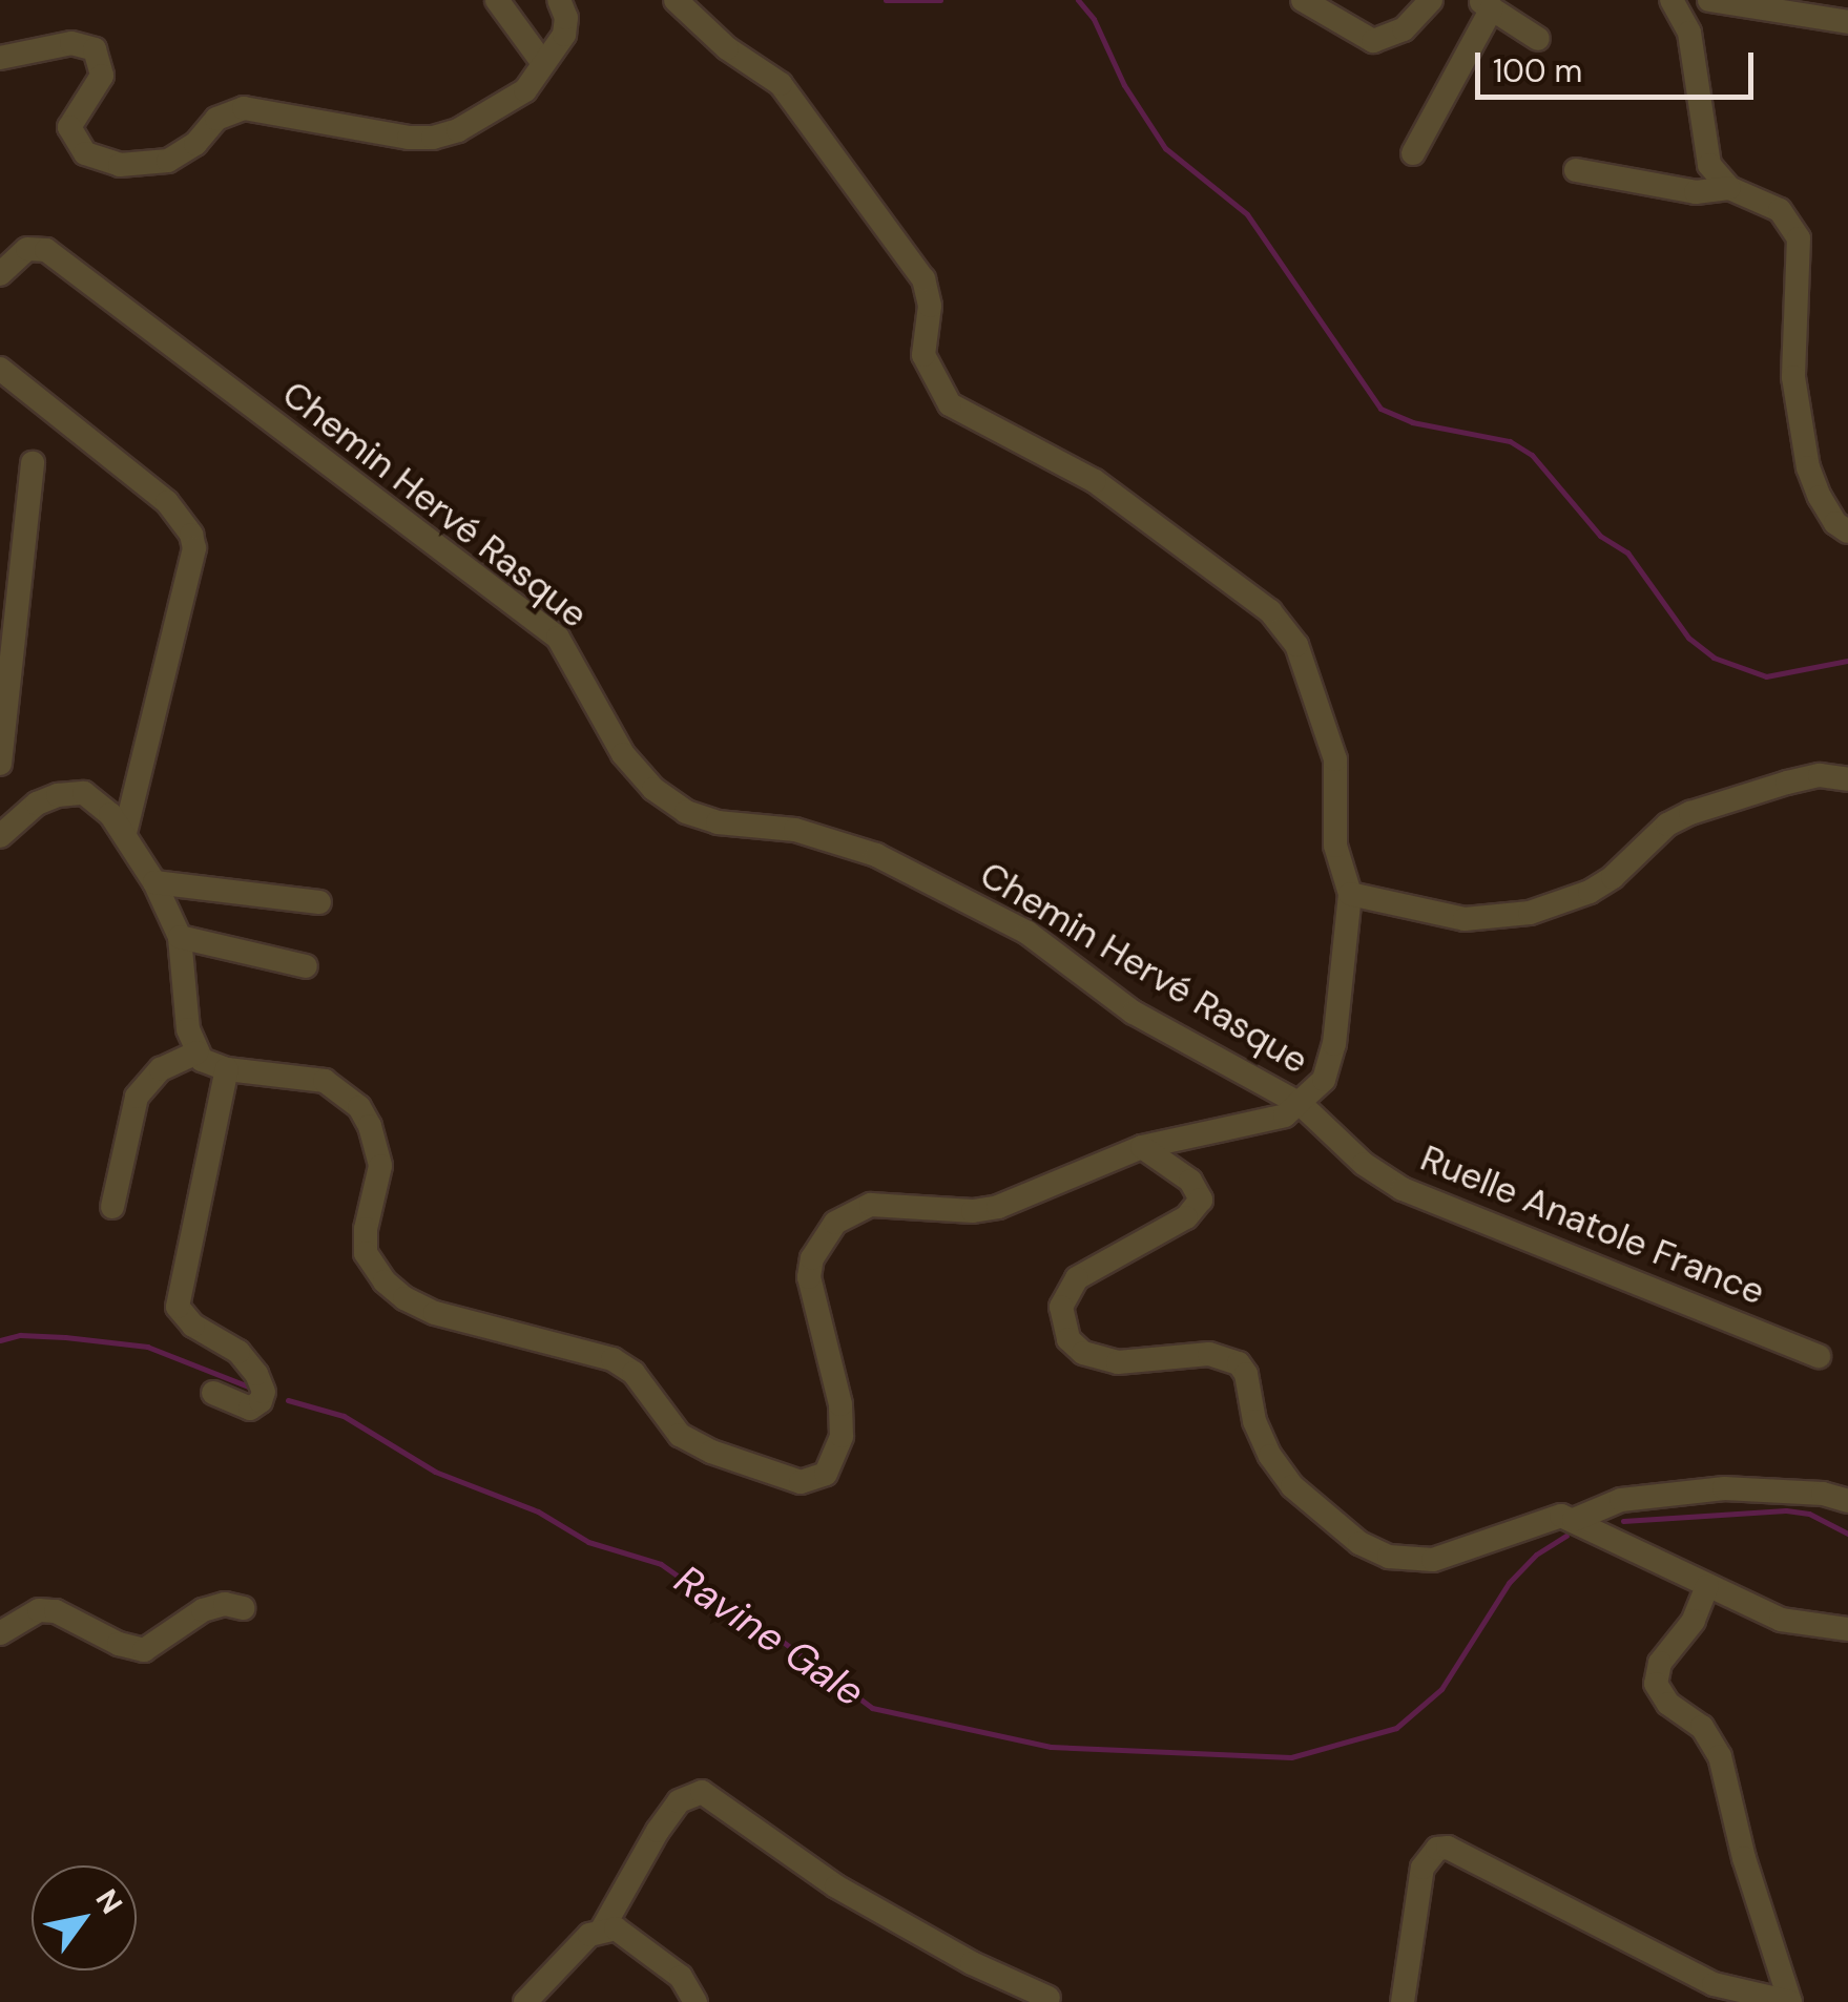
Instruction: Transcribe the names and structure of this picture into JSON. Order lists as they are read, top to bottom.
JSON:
{
  "streets": {
    "street": ["Chemin Hervé Rasque", "Ruelle Anatole France"]
  },
  "crossings": [
    ["Chemin Hervé Rasque", "Ruelle Anatole France"]
  ],
  "water": ["Ravine Gale"],
  "scale_bar": "100 m",
  "north": "top right"
}
